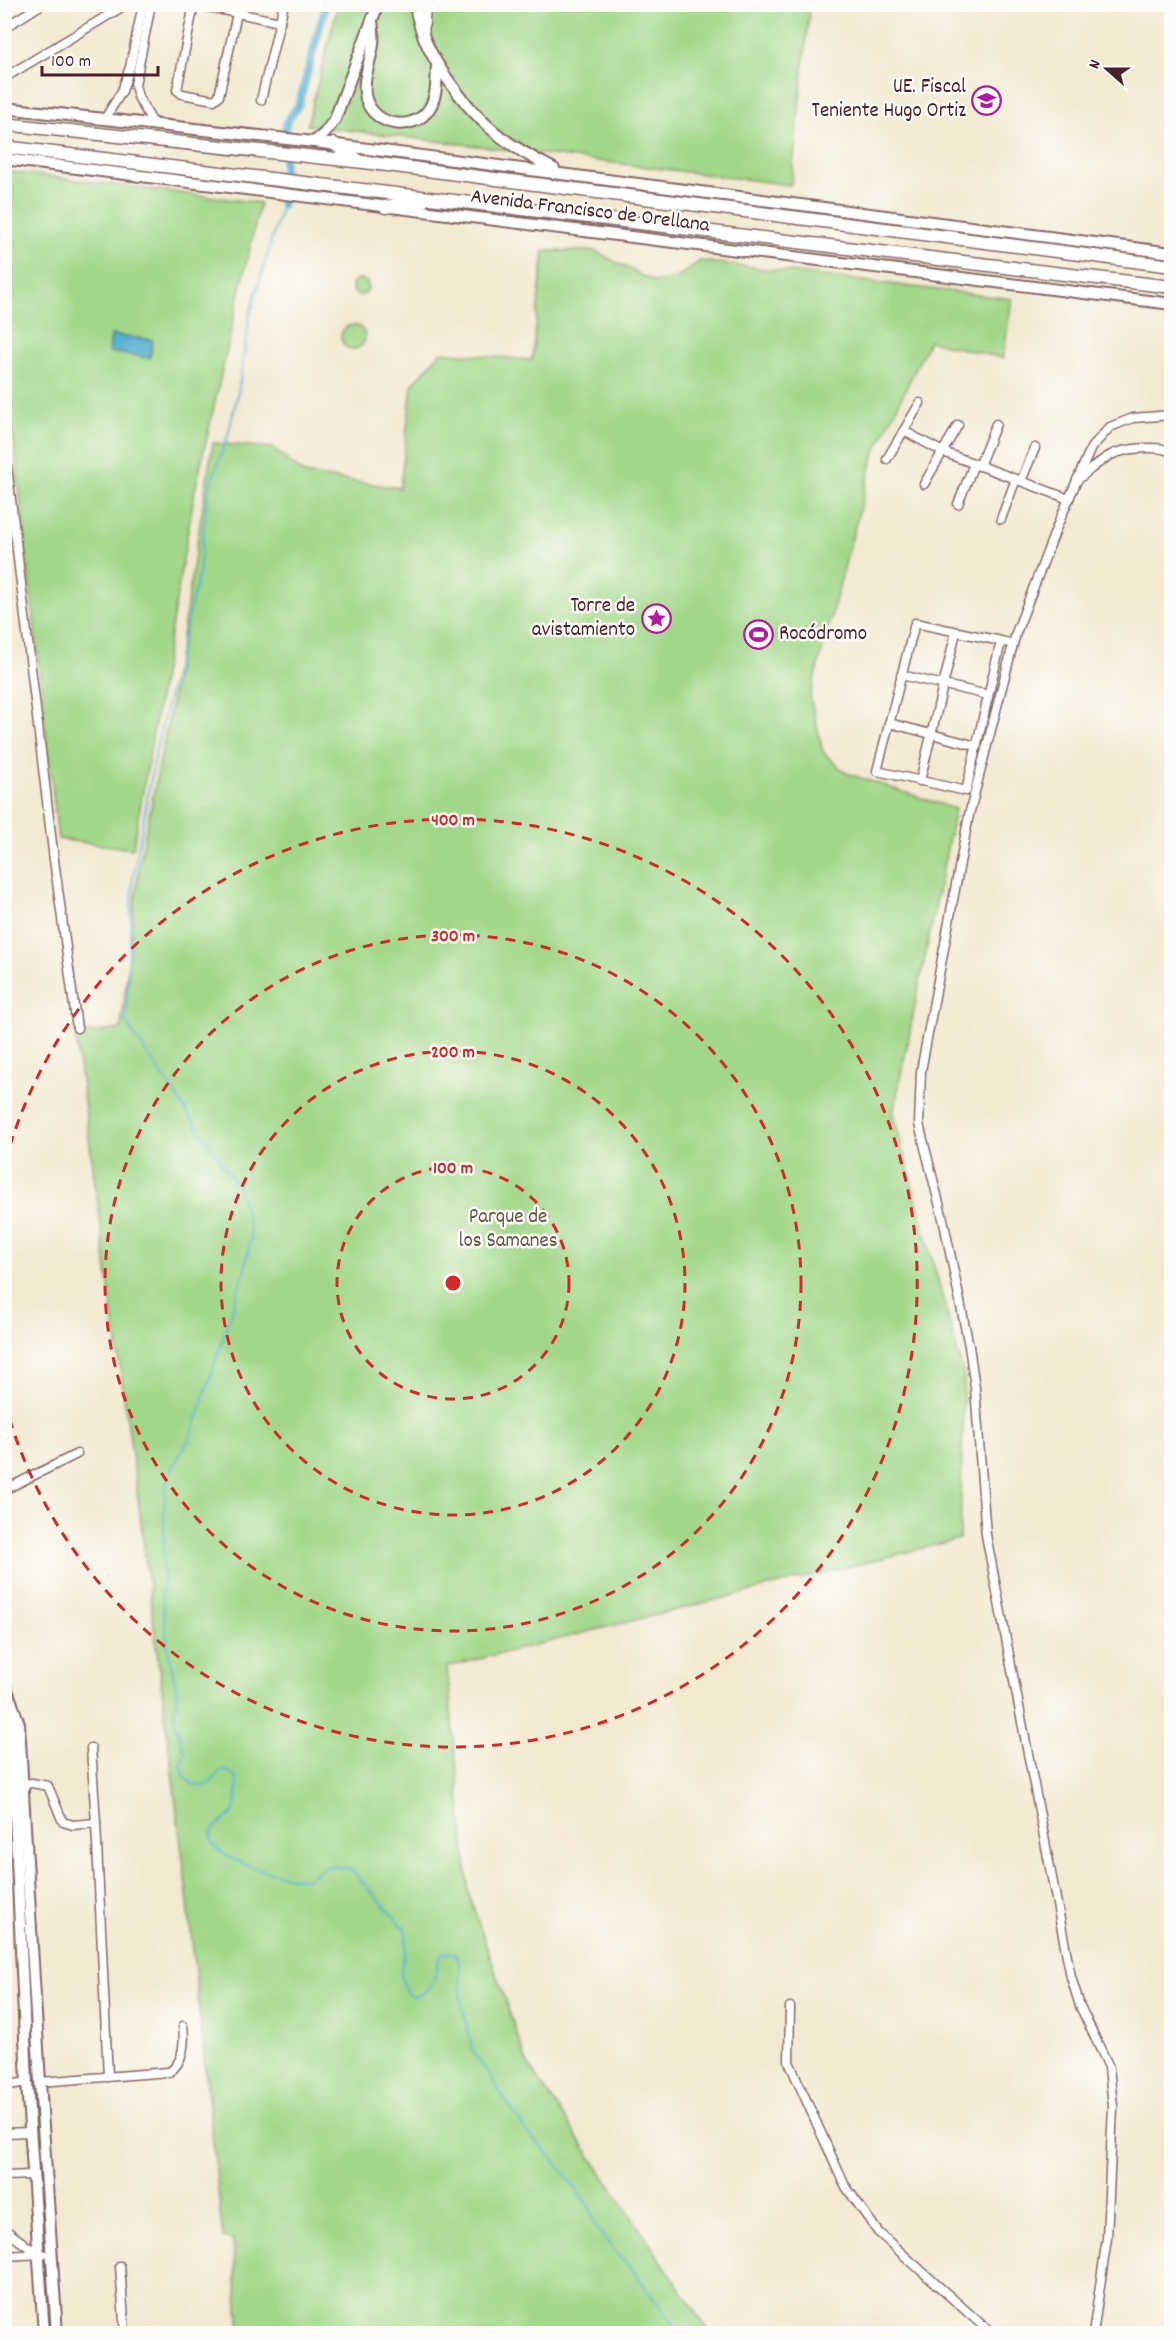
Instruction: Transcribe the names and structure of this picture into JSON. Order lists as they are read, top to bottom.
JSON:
{
  "streets": {
    "highway": ["Avenida Francisco de Orellana"]
  },
  "parks": ["Parque de los Samanes"],
  "places": {
    "school or university": ["UE. Fiscal Teniente Hugo Ortiz"],
    "place": ["Torre de avistamiento"],
    "sports": ["Rocódromo"]
  },
  "scale_bar": "100 m",
  "north": "left",
  "rings": [
    "400 m",
    "300 m",
    "200 m",
    "100 m"
  ]
}
